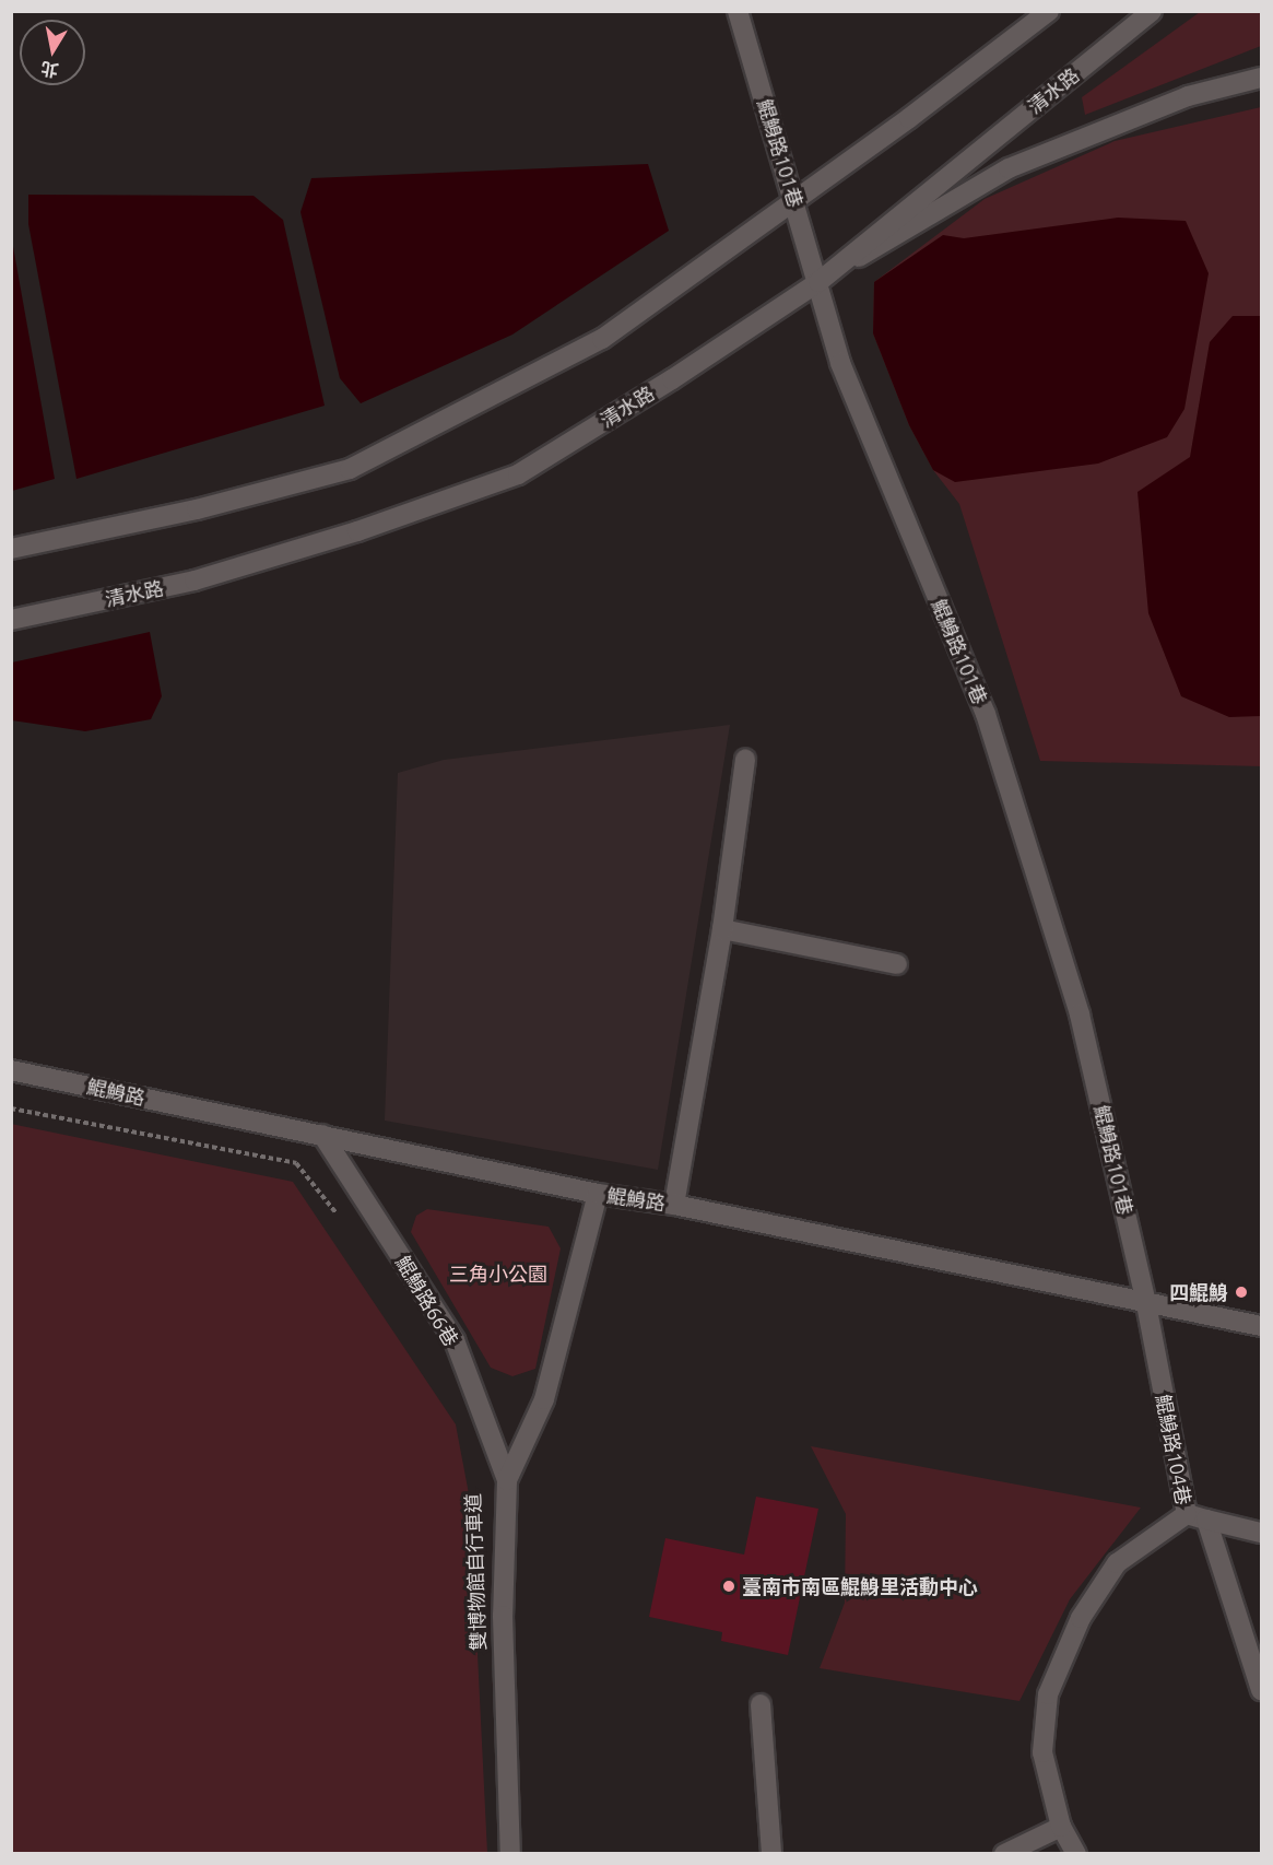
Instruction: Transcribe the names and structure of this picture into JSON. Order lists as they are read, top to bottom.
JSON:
{
  "streets": {
    "street": [
      "清水路",
      "鯤鯓路101巷",
      "鯤鯓路",
      "鯤鯓路66巷",
      "鯤鯓路104巷"
    ]
  },
  "crossings": [
    ["清水路", "鯤鯓路101巷"],
    ["鯤鯓路101巷", "鯤鯓路"],
    ["鯤鯓路101巷", "鯤鯓路104巷"],
    ["鯤鯓路", "鯤鯓路66巷"],
    ["鯤鯓路", "鯤鯓路104巷"]
  ],
  "parks": ["三角小公園"],
  "places": ["四鯤鯓", "臺南市南區鯤鯓里活動中心"],
  "north": "bottom"
}
